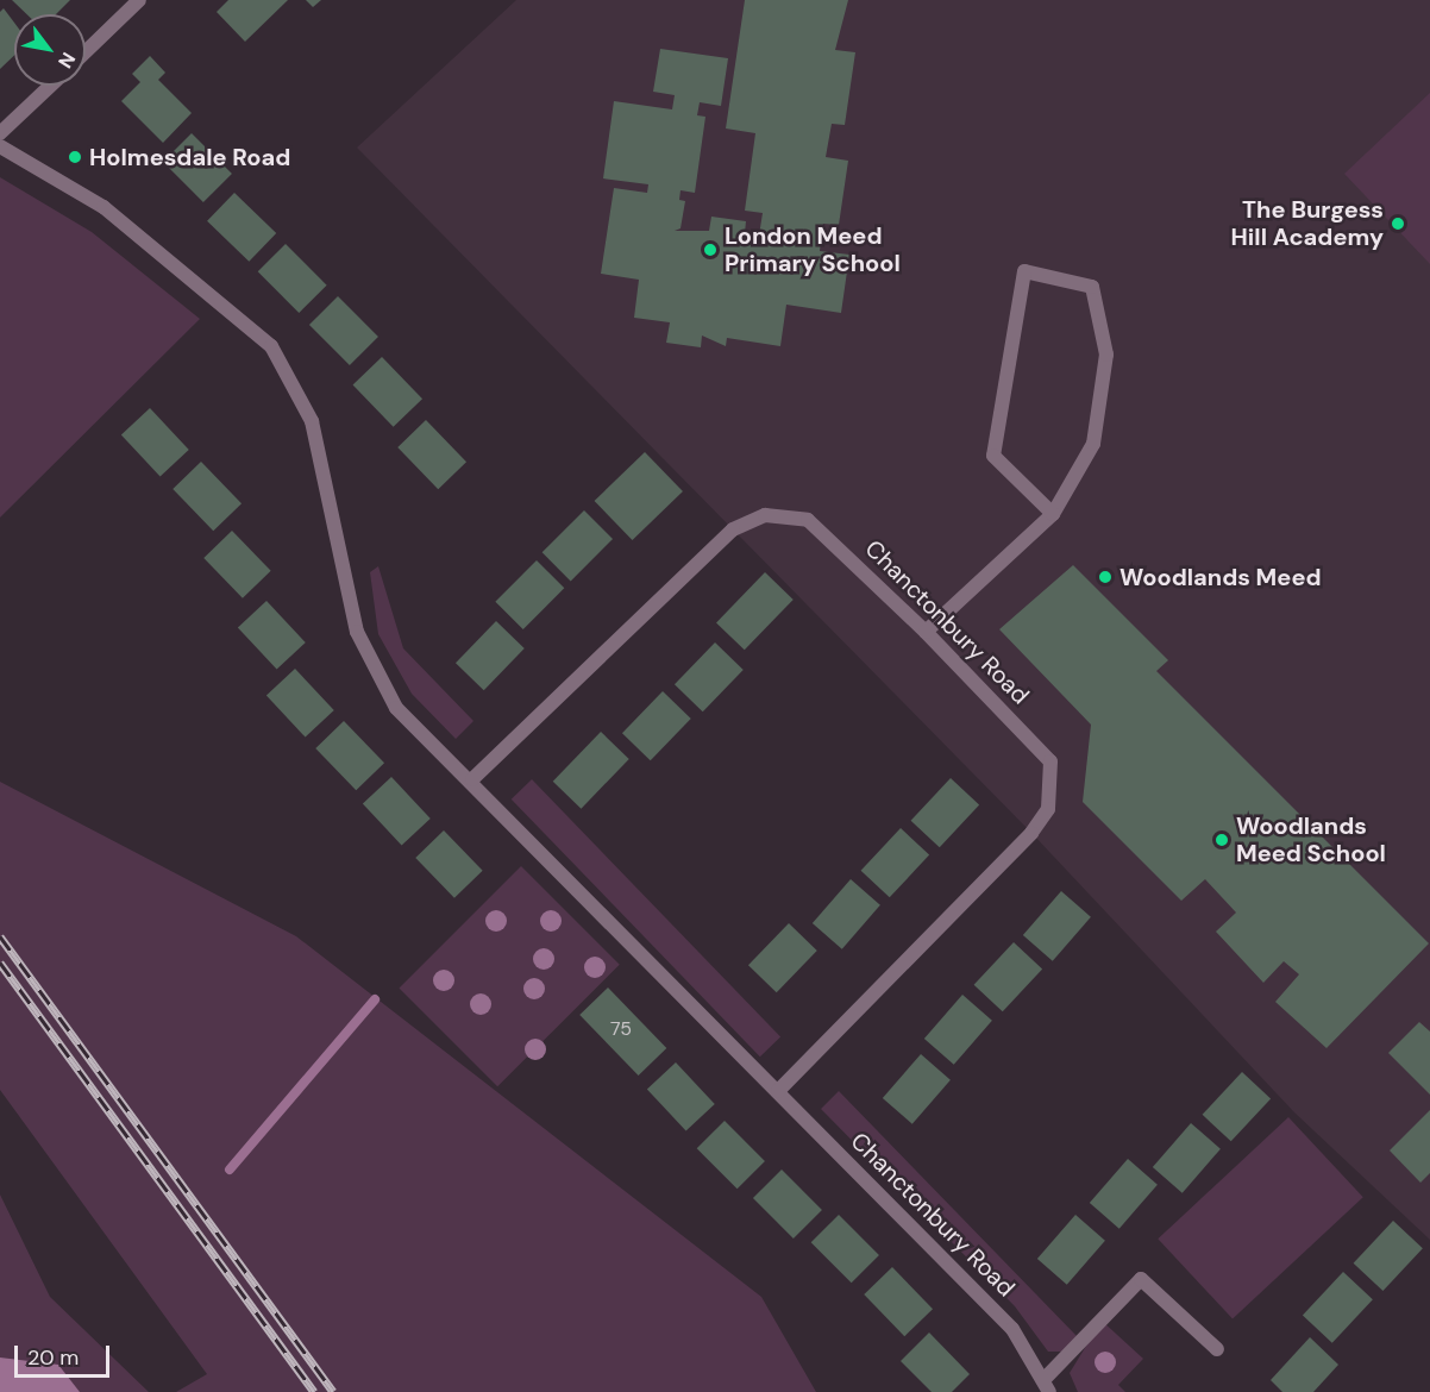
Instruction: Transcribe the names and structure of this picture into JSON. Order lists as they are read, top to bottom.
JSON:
{
  "streets": {
    "street": ["Chanctonbury Road"]
  },
  "places": [
    "Holmesdale Road",
    "The Burgess Hill Academy",
    "London Meed Primary School",
    "Woodlands Meed",
    "Woodlands Meed School"
  ],
  "house_numbers": ["75"],
  "scale_bar": "20 m",
  "north": "bottom right"
}
